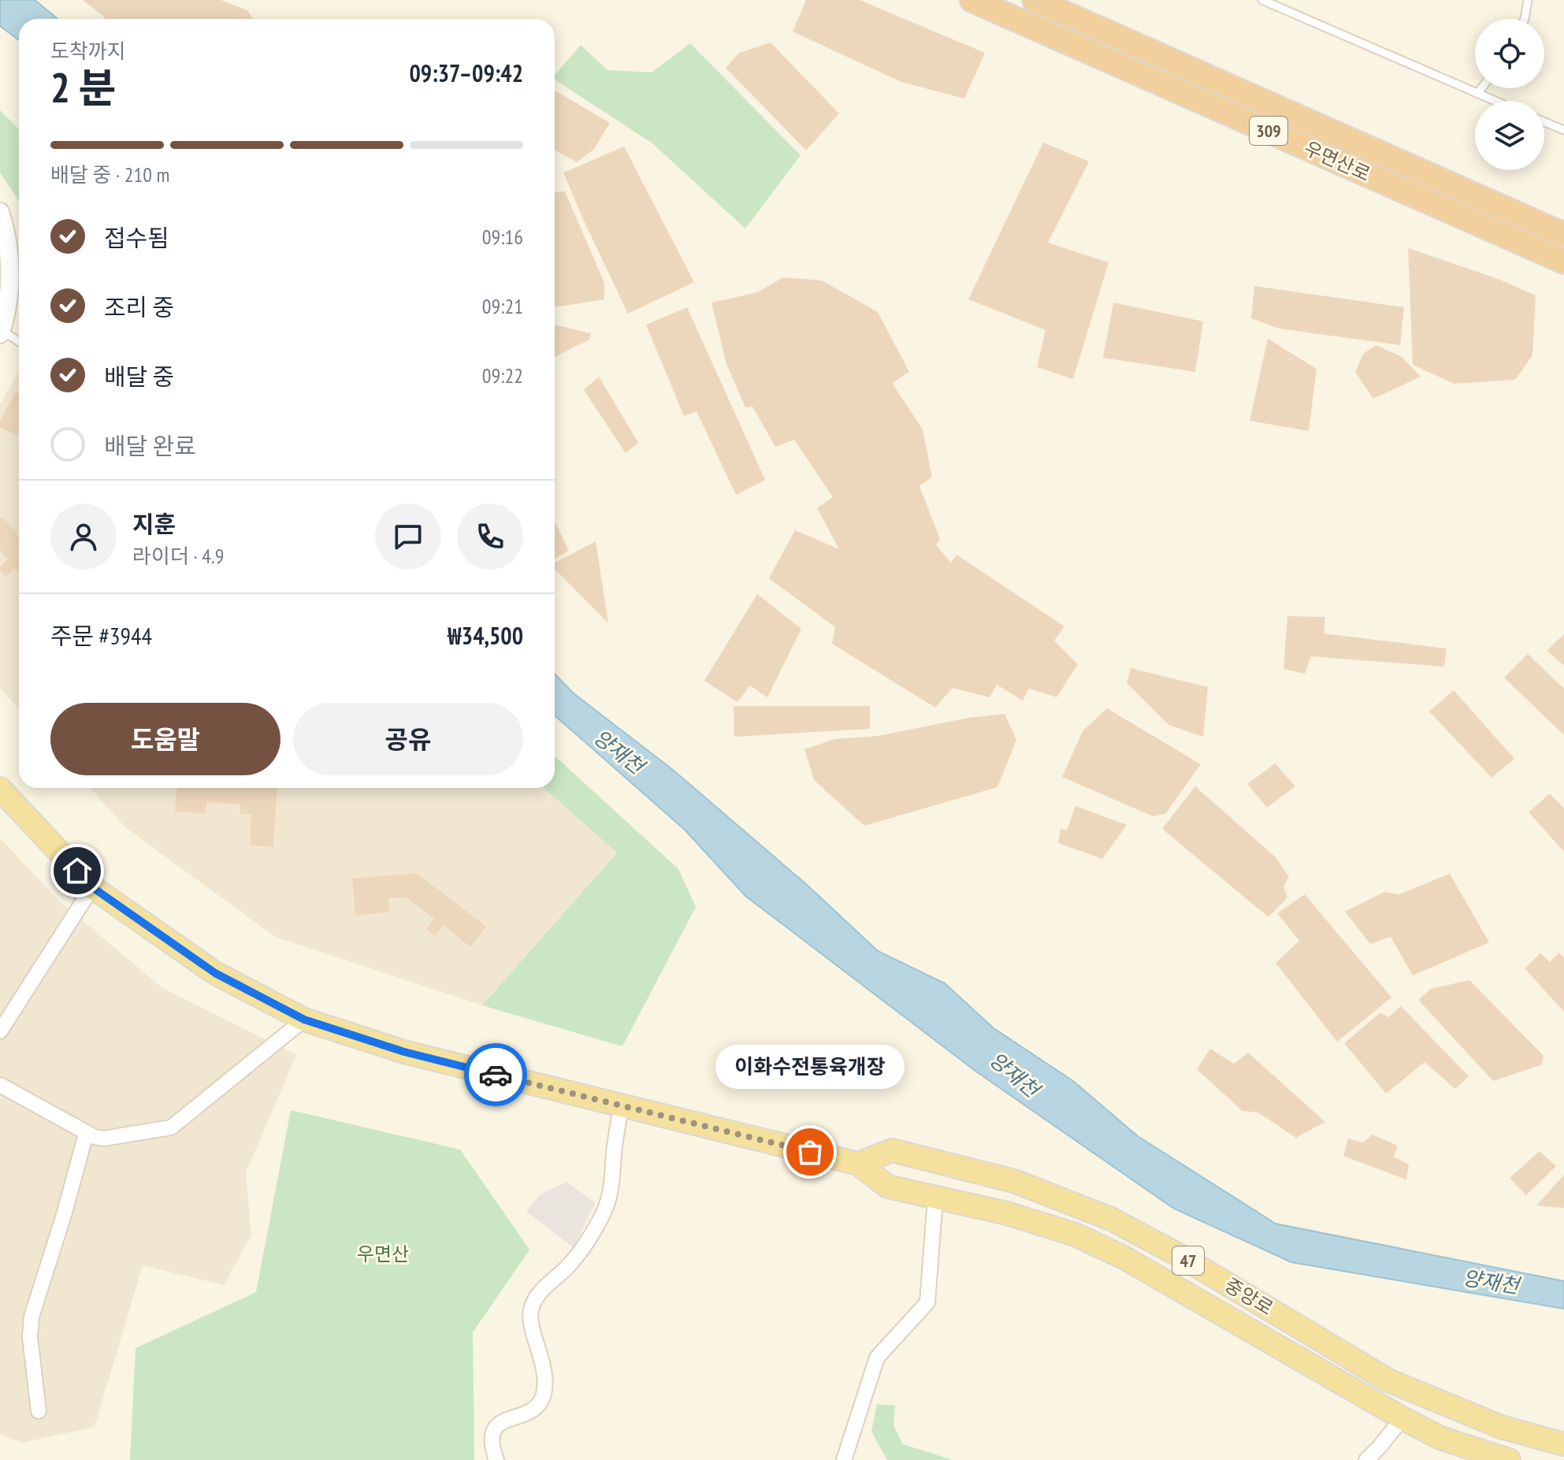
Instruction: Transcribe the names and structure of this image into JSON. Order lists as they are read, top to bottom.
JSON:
{
  "streets": {
    "highway": ["309", "우면산로"],
    "main road": ["47", "중앙로"]
  },
  "water": ["양재천"],
  "parks": ["우면산"],
  "places": ["이화수전통육개장"],
  "page": {
    "heading": ["2 분", "도착까지", "09:37–09:42"],
    "panel": [
      "지훈",
      "라이더 · 4.9",
      "주문 #3944",
      "₩34,500"
    ],
    "bar": "배달 중 · 210 m",
    "list": [
      ["접수됨", "09:16"],
      ["조리 중", "09:21"],
      ["배달 중", "09:22"],
      "배달 완료"
    ],
    "buttons": ["도움말", "공유"],
    "bubble": "이화수전통육개장"
  }
}
